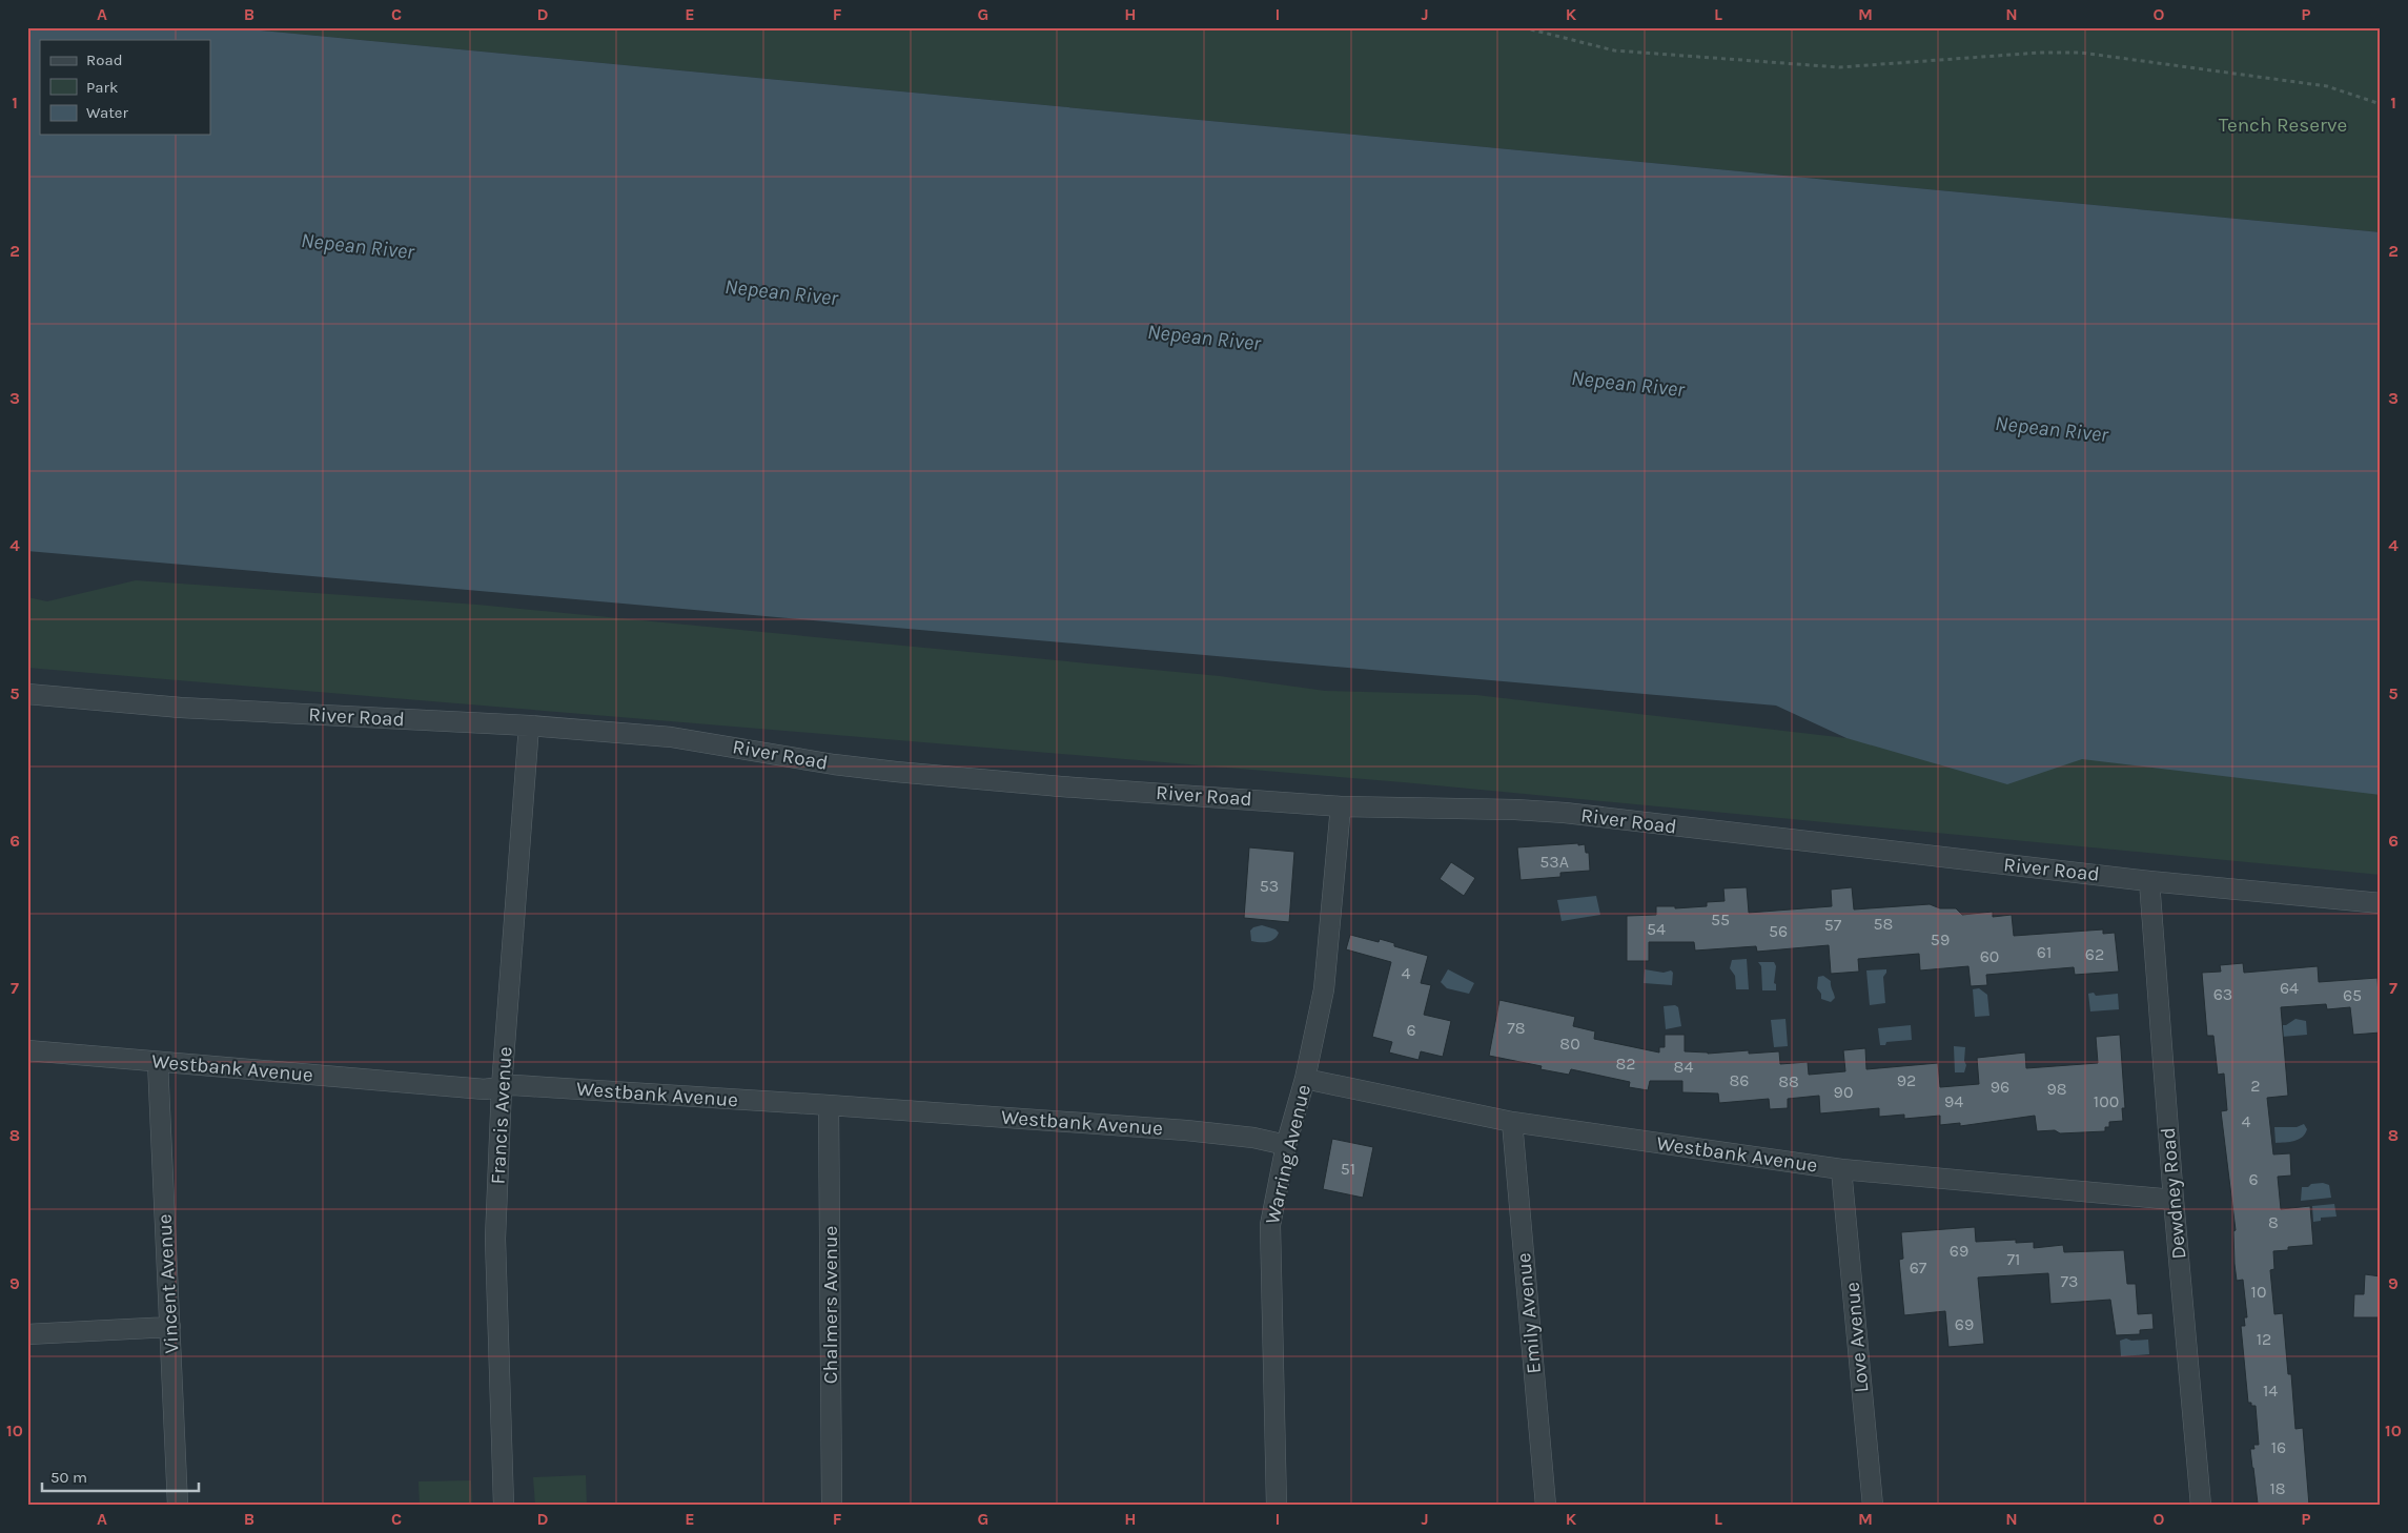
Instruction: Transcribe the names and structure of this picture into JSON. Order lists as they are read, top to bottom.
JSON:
{
  "streets": {
    "street": [
      "River Road",
      "Westbank Avenue",
      "Francis Avenue",
      "Warring Avenue",
      "Dewdney Road",
      "Vincent Avenue",
      "Chalmers Avenue",
      "Emily Avenue",
      "Love Avenue"
    ]
  },
  "crossings": [
    ["River Road", "Francis Avenue"],
    ["River Road", "Warring Avenue"],
    ["River Road", "Dewdney Road"],
    ["Westbank Avenue", "Francis Avenue"],
    ["Westbank Avenue", "Warring Avenue"],
    ["Westbank Avenue", "Dewdney Road"],
    ["Westbank Avenue", "Vincent Avenue"],
    ["Westbank Avenue", "Chalmers Avenue"],
    ["Westbank Avenue", "Emily Avenue"],
    ["Westbank Avenue", "Love Avenue"]
  ],
  "water": ["Nepean River"],
  "parks": ["Tench Reserve"],
  "house_numbers": [
    "53A",
    "53",
    "55",
    "58",
    "57",
    "54",
    "56",
    "59",
    "61",
    "62",
    "60",
    "4",
    "64",
    "63",
    "65",
    "78",
    "6",
    "80",
    "82",
    "84",
    "86",
    "92",
    "88",
    "2",
    "96",
    "98",
    "90",
    "94",
    "100",
    "4",
    "51",
    "6",
    "8",
    "69",
    "71",
    "67",
    "73",
    "10",
    "69",
    "12",
    "14",
    "16",
    "18"
  ],
  "legend": ["Road", "Park", "Water"],
  "scale_bar": "50 m",
  "grid": {
    "columns": [
      "A",
      "B",
      "C",
      "D",
      "E",
      "F",
      "G",
      "H",
      "I",
      "J",
      "K",
      "L",
      "M",
      "N",
      "O",
      "P"
    ],
    "rows": [
      "1",
      "2",
      "3",
      "4",
      "5",
      "6",
      "7",
      "8",
      "9",
      "10"
    ]
  }
}
